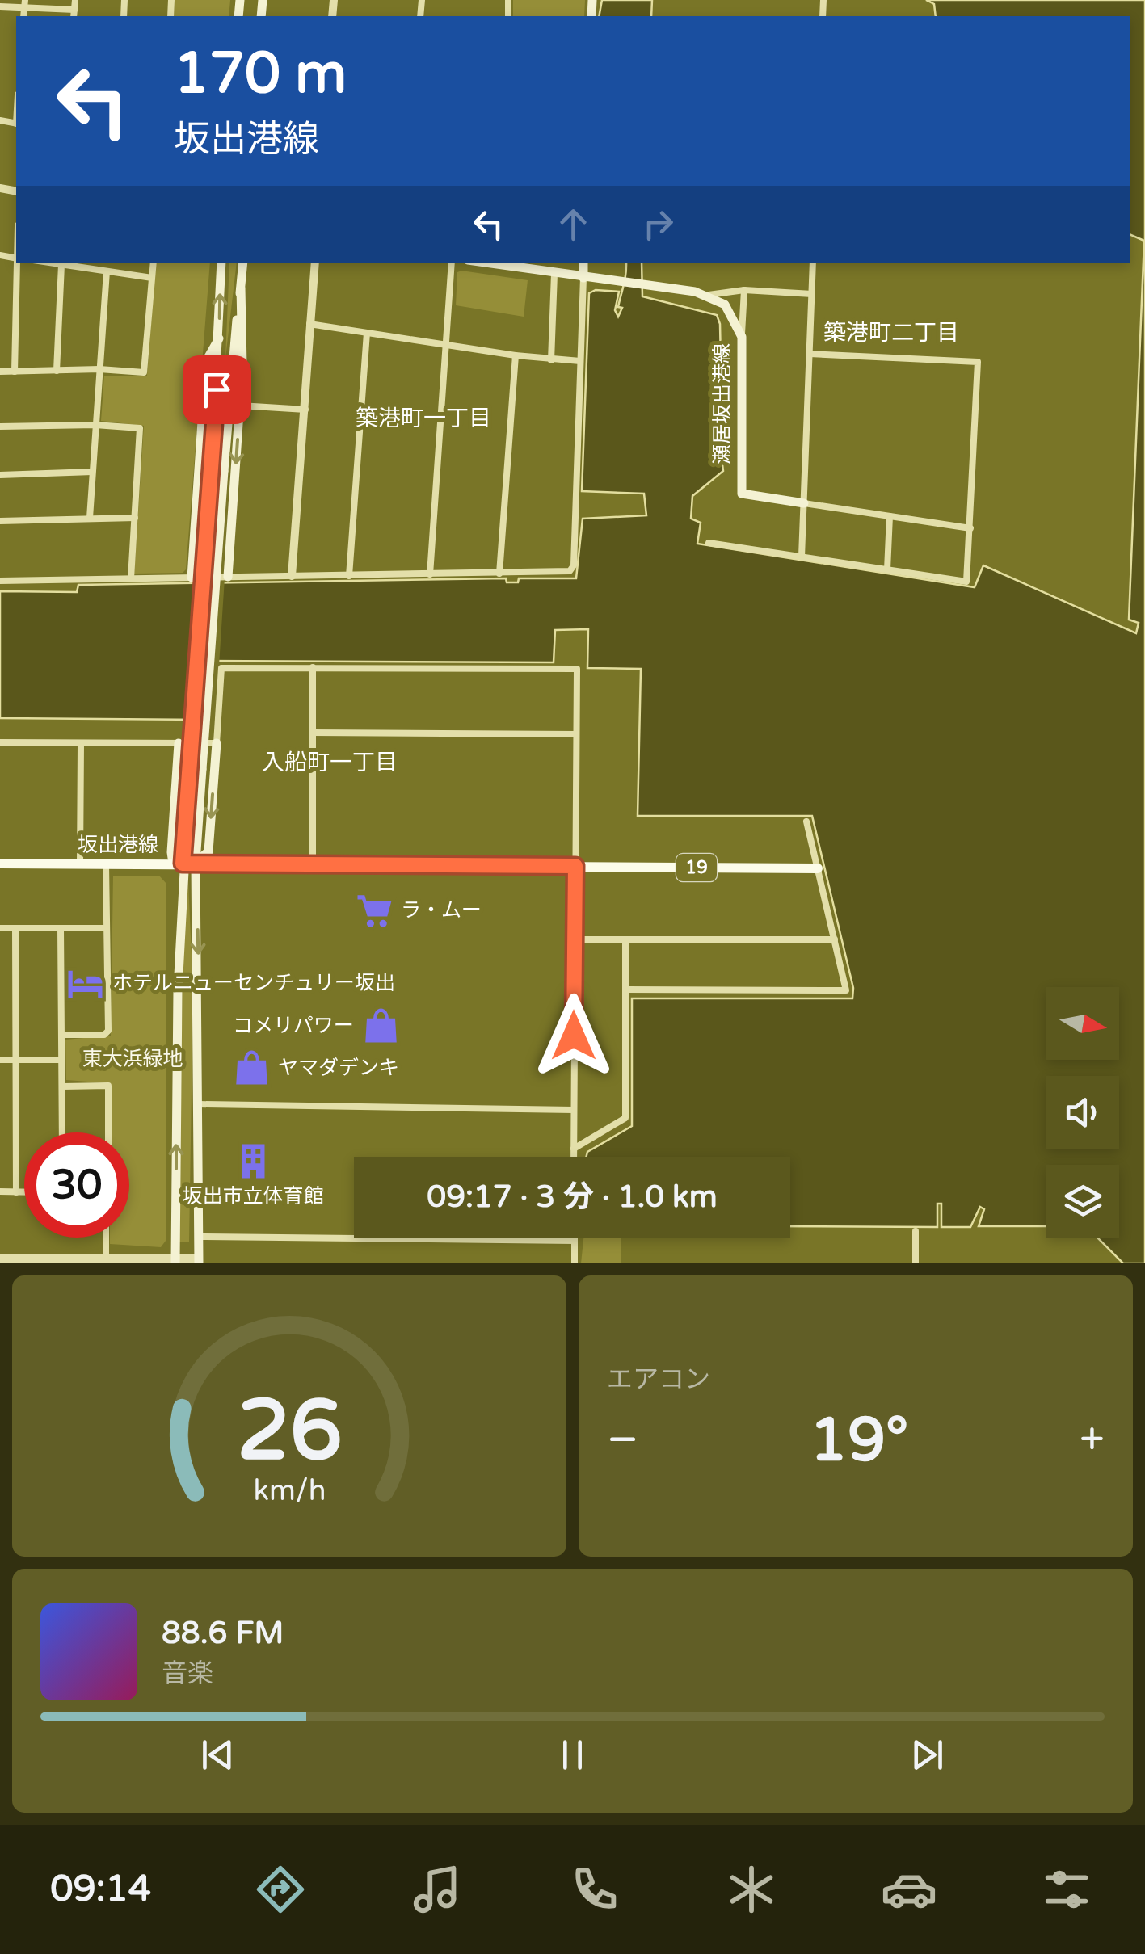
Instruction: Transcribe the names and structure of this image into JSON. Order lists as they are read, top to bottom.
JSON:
{
  "streets": {
    "main road": ["瀬居坂出港線", "坂出港線", "19"]
  },
  "districts": ["築港町二丁目", "築港町一丁目", "入船町一丁目"],
  "parks": ["東大浜緑地"],
  "places": {
    "supermarket": ["ラ・ムー"],
    "hotel": ["ホテルニューセンチュリー坂出"],
    "shop": ["コメリパワー", "ヤマダデンキ"],
    "building": ["坂出市立体育館"]
  },
  "north": "right",
  "page": {
    "turn": ["170 m", "坂出港線"],
    "limit": "30",
    "trip": "09:17 · 3 分 · 1.0 km",
    "tile": "エアコン",
    "heat": ["−", "19°", "+"],
    "song": ["88.6 FM", "音楽"],
    "tabs": "09:14",
    "gauge": ["26", "km/h"]
  }
}
